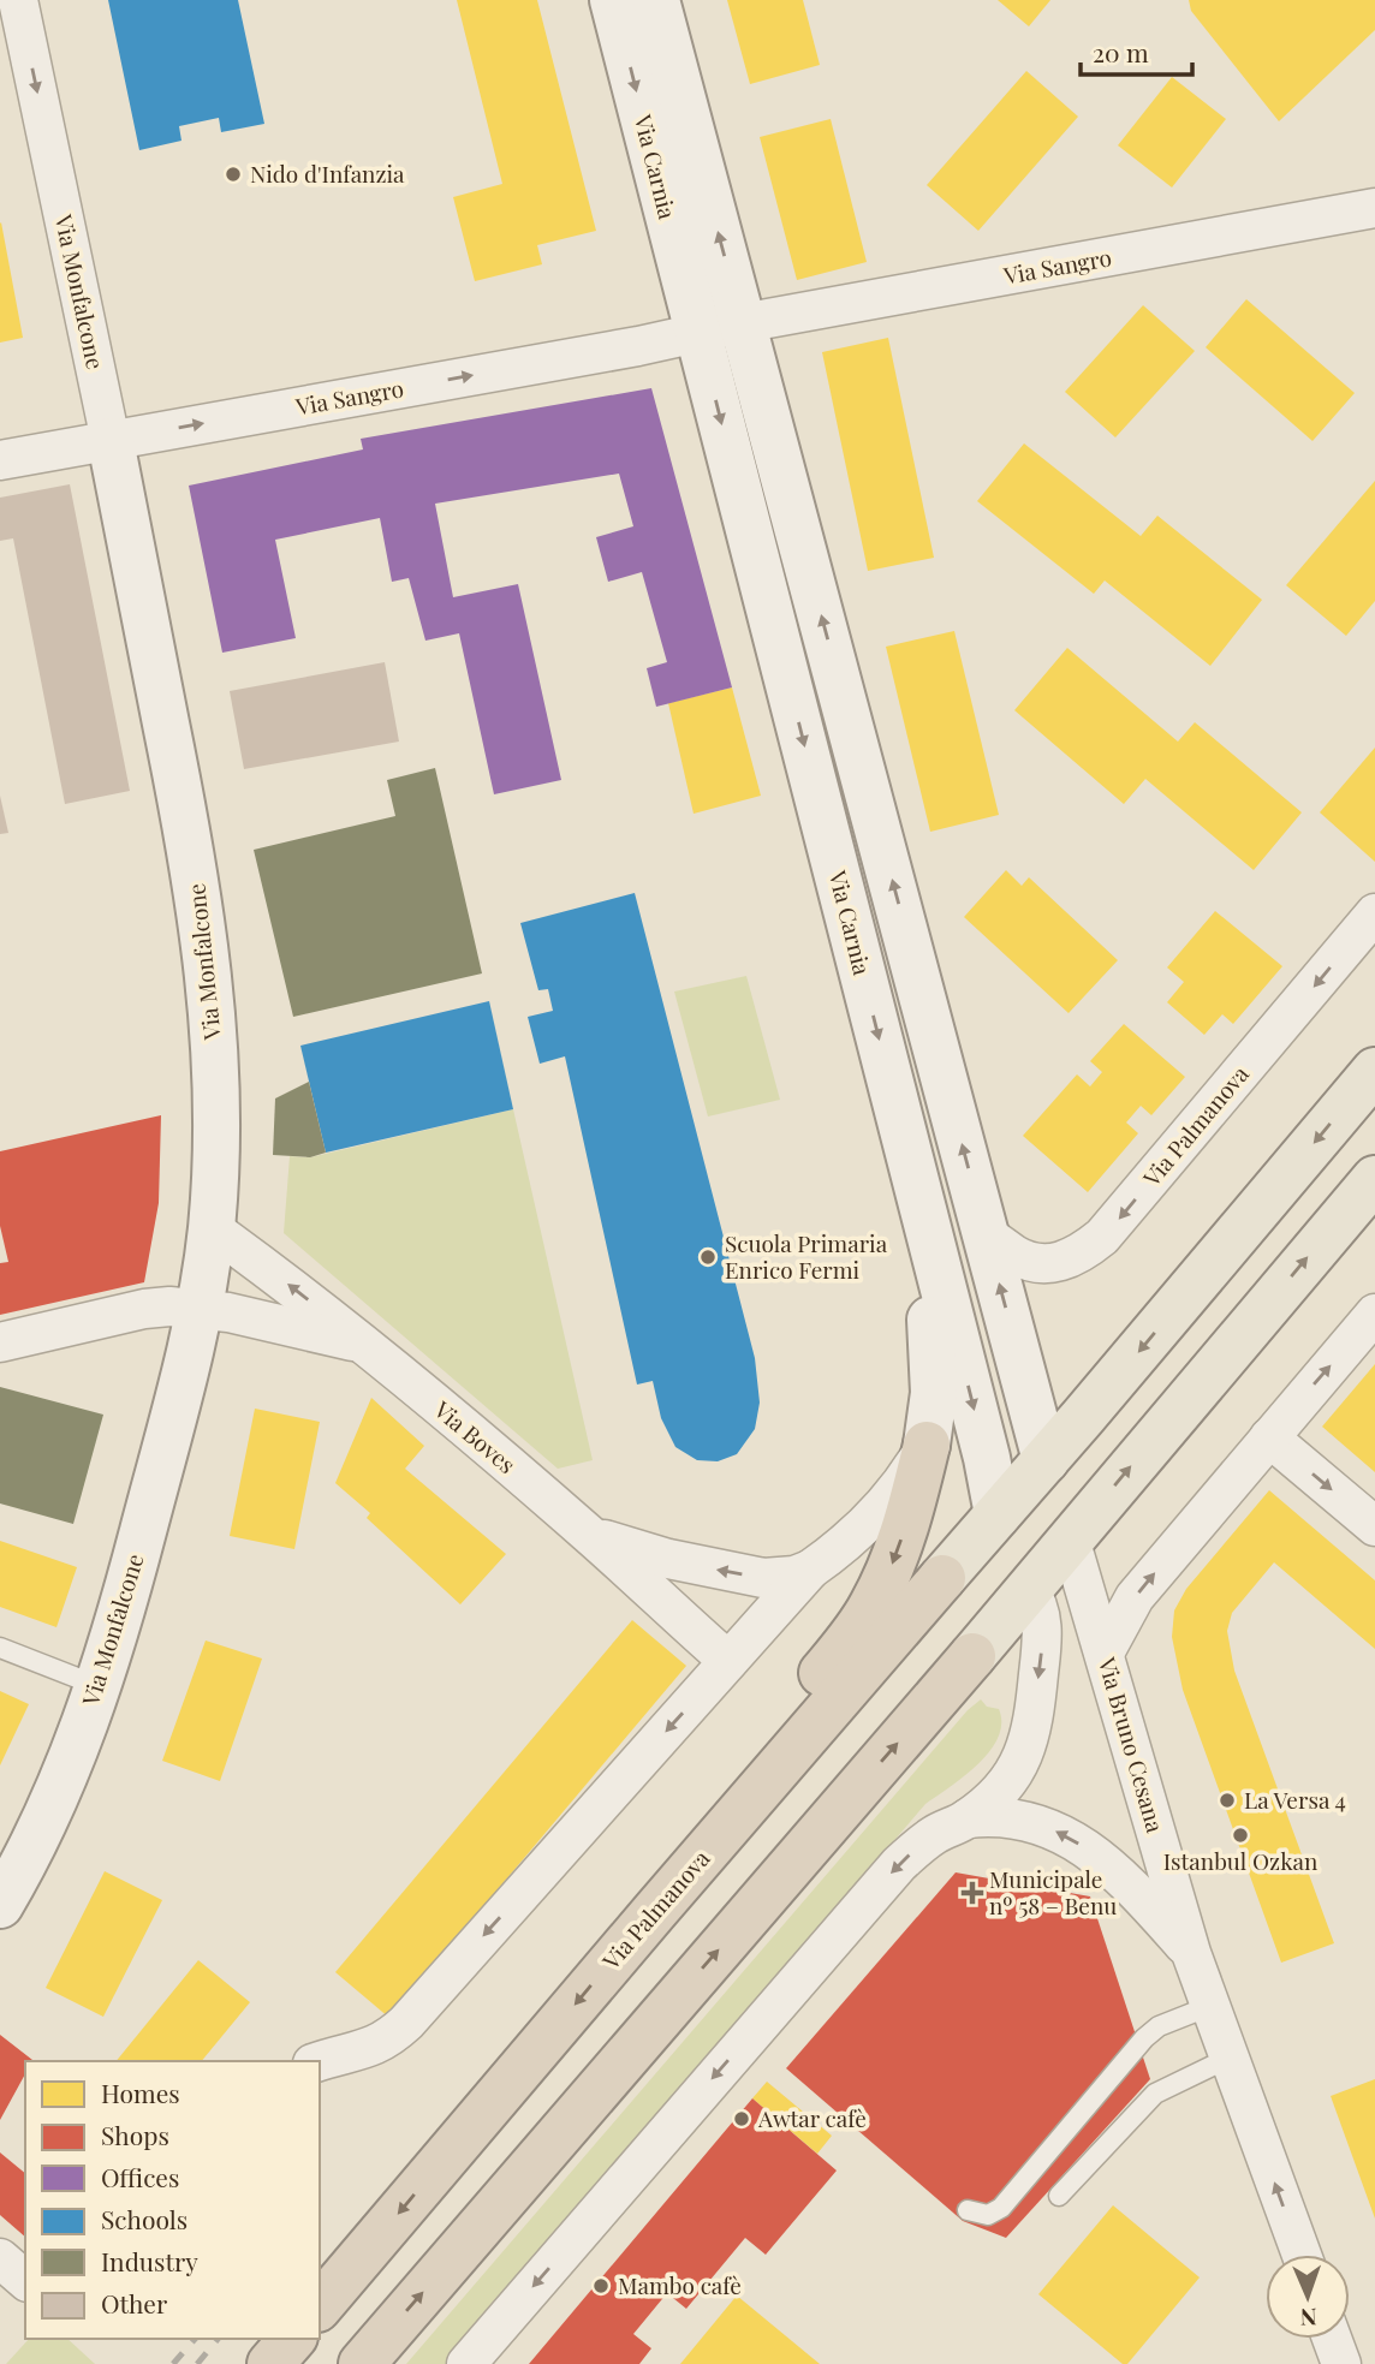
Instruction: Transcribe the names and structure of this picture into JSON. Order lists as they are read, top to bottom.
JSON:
{
  "streets": {
    "highway": ["Via Palmanova"],
    "street": [
      "Via Carnia",
      "Via Sangro",
      "Via Monfalcone",
      "Via Boves",
      "Via Bruno Cesana"
    ]
  },
  "crossings": [
    ["Via Carnia", "Via Sangro"],
    ["Via Carnia", "Via Palmanova"],
    ["Via Sangro", "Via Monfalcone"],
    ["Via Monfalcone", "Via Boves"]
  ],
  "one_way": ["Via Sangro"],
  "places": {
    "other": [
      "Nido d'Infanzia",
      "Scuola Primaria Enrico Fermi",
      "La Versa 4",
      "Istanbul Ozkan",
      "Awtar cafè",
      "Mambo cafè"
    ],
    "health": ["Municipale nº 58 – Benu"]
  },
  "legend": [
    "Homes",
    "Shops",
    "Offices",
    "Schools",
    "Industry",
    "Other"
  ],
  "scale_bar": "20 m",
  "north": "bottom"
}
